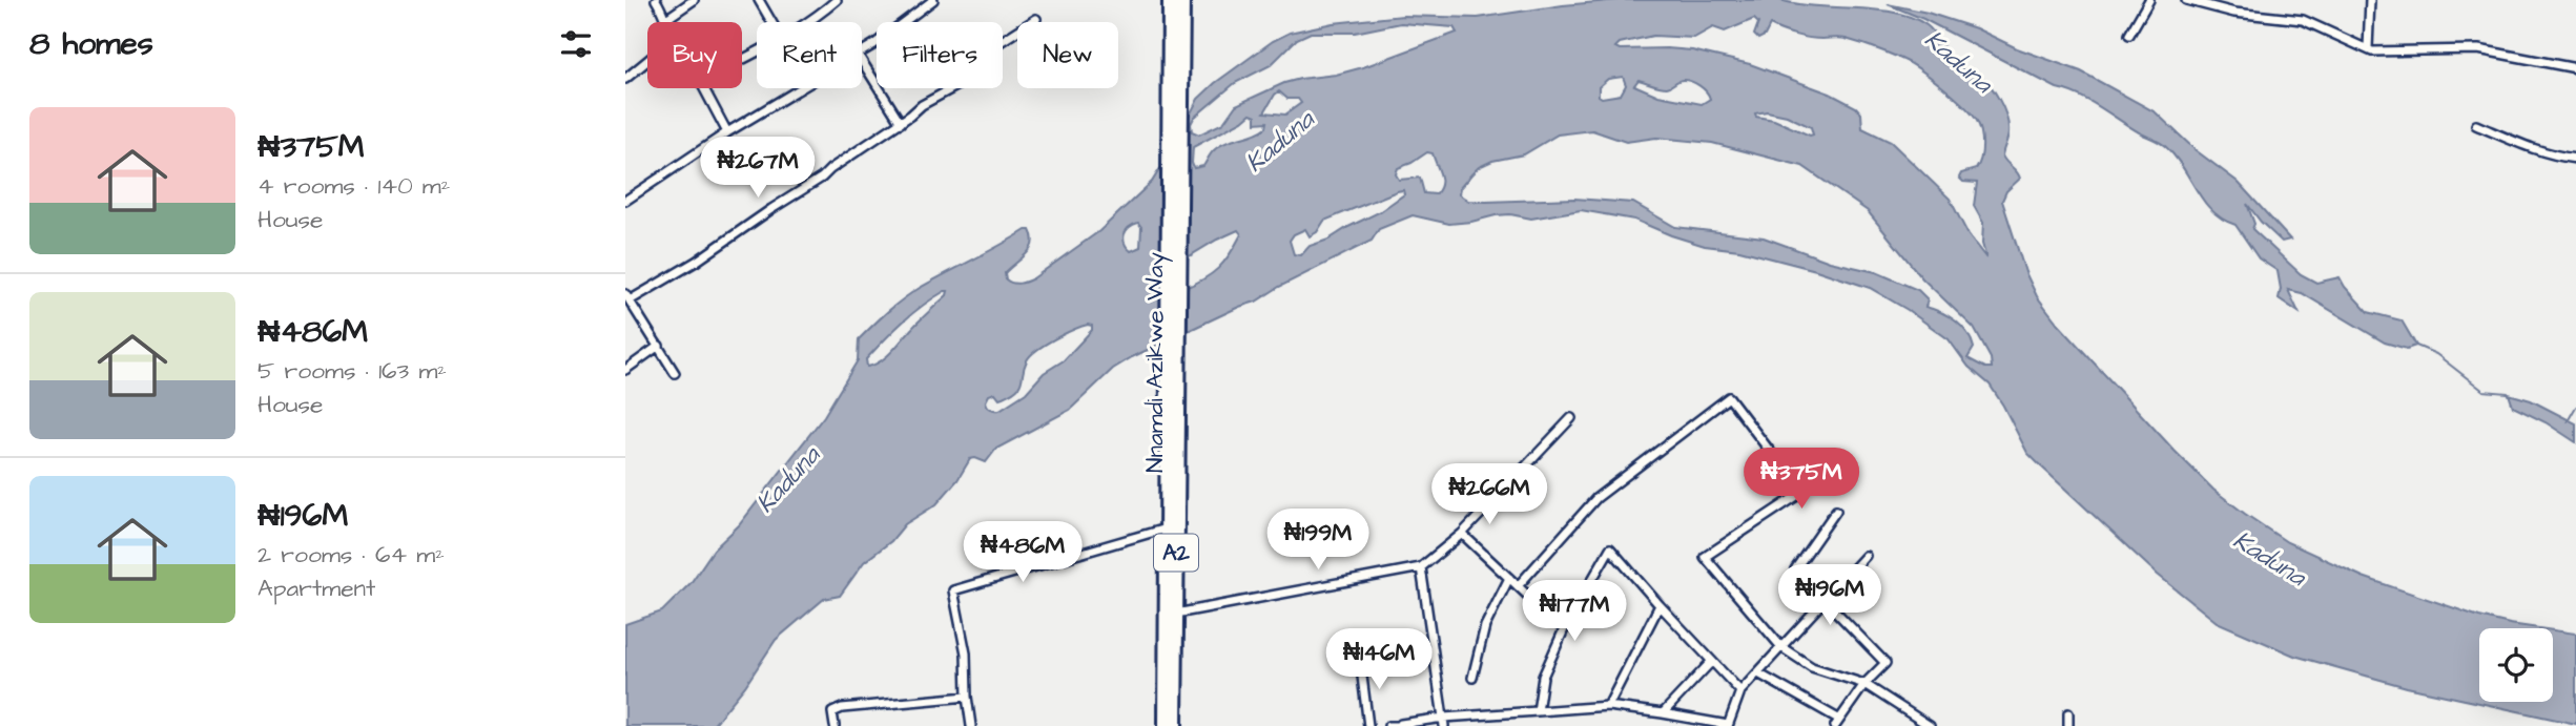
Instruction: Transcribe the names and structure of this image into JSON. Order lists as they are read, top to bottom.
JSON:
{
  "streets": {
    "highway": ["Nnamdi Azikwe Way", "A2"]
  },
  "water": ["Kaduna"],
  "page": {
    "heading": "8 homes",
    "chip": [
      "Buy",
      "Rent",
      "Filters",
      "New"
    ],
    "list": [
      {
        "name": "₦375M",
        "note": "4 rooms · 140 m² · House"
      },
      {
        "name": "₦486M",
        "note": "5 rooms · 163 m² · House"
      },
      {
        "name": "₦196M",
        "note": "2 rooms · 64 m² · Apartment"
      }
    ],
    "price": [
      "₦267M",
      "₦375M",
      "₦266M",
      "₦199M",
      "₦486M",
      "₦196M",
      "₦177M",
      "₦146M"
    ]
  }
}
